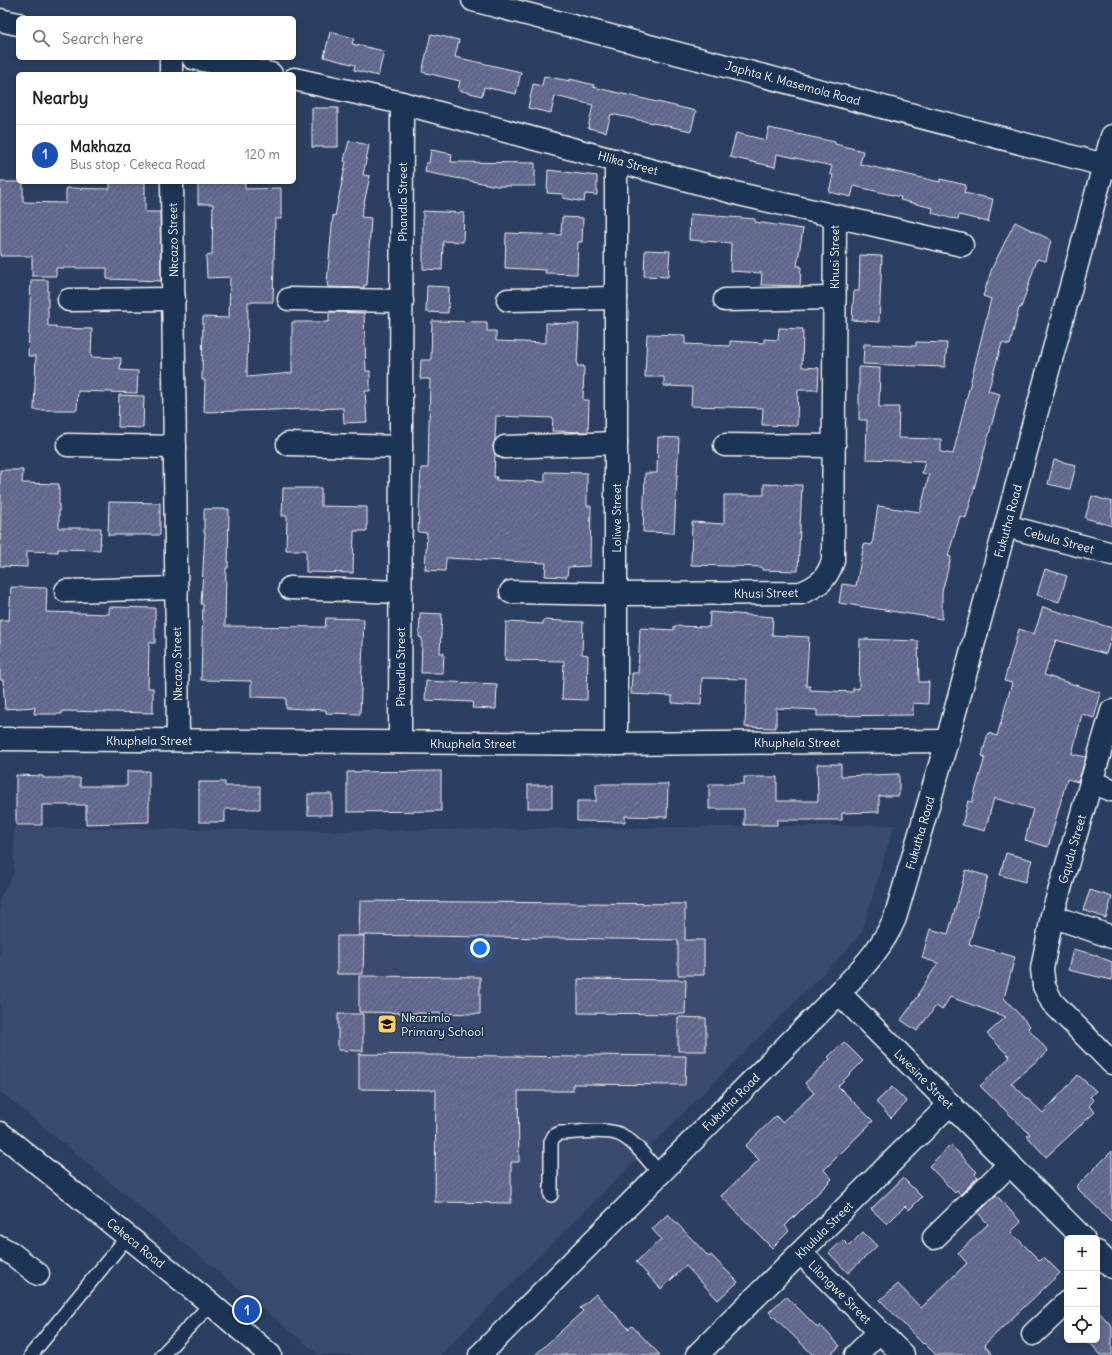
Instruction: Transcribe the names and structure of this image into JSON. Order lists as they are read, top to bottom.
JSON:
{
  "streets": {
    "street": [
      "Japhta K. Masemola Road",
      "Hlika Street",
      "Phandla Street",
      "Nkcazo Street",
      "Khusi Street",
      "Loliwe Street",
      "Fukutha Road",
      "Cebula Street",
      "Khuphela Street",
      "Gqudu Street",
      "Lwesine Street",
      "Khulula Street",
      "Cekeca Road",
      "Lilongwe Street"
    ]
  },
  "crossings": [
    ["Japhta K. Masemola Road", "Fukutha Road"],
    ["Hlika Street", "Phandla Street"],
    ["Hlika Street", "Khusi Street"],
    ["Hlika Street", "Loliwe Street"],
    ["Phandla Street", "Khuphela Street"],
    ["Nkcazo Street", "Khuphela Street"],
    ["Khusi Street", "Loliwe Street"],
    ["Loliwe Street", "Khuphela Street"],
    ["Fukutha Road", "Cebula Street"],
    ["Fukutha Road", "Khuphela Street"],
    ["Fukutha Road", "Lwesine Street"],
    ["Lwesine Street", "Khulula Street"],
    ["Khulula Street", "Lilongwe Street"]
  ],
  "places": {
    "school or university": ["Nkazimlo Primary School"]
  },
  "page": {
    "search": "Search here",
    "heading": "Nearby",
    "list": [
      {
        "mark": "1",
        "name": "Makhaza",
        "note": "Bus stop · Cekeca Road",
        "value": "120 m"
      }
    ],
    "map_buttons": ["+", "−"],
    "pins": "1"
  }
}
